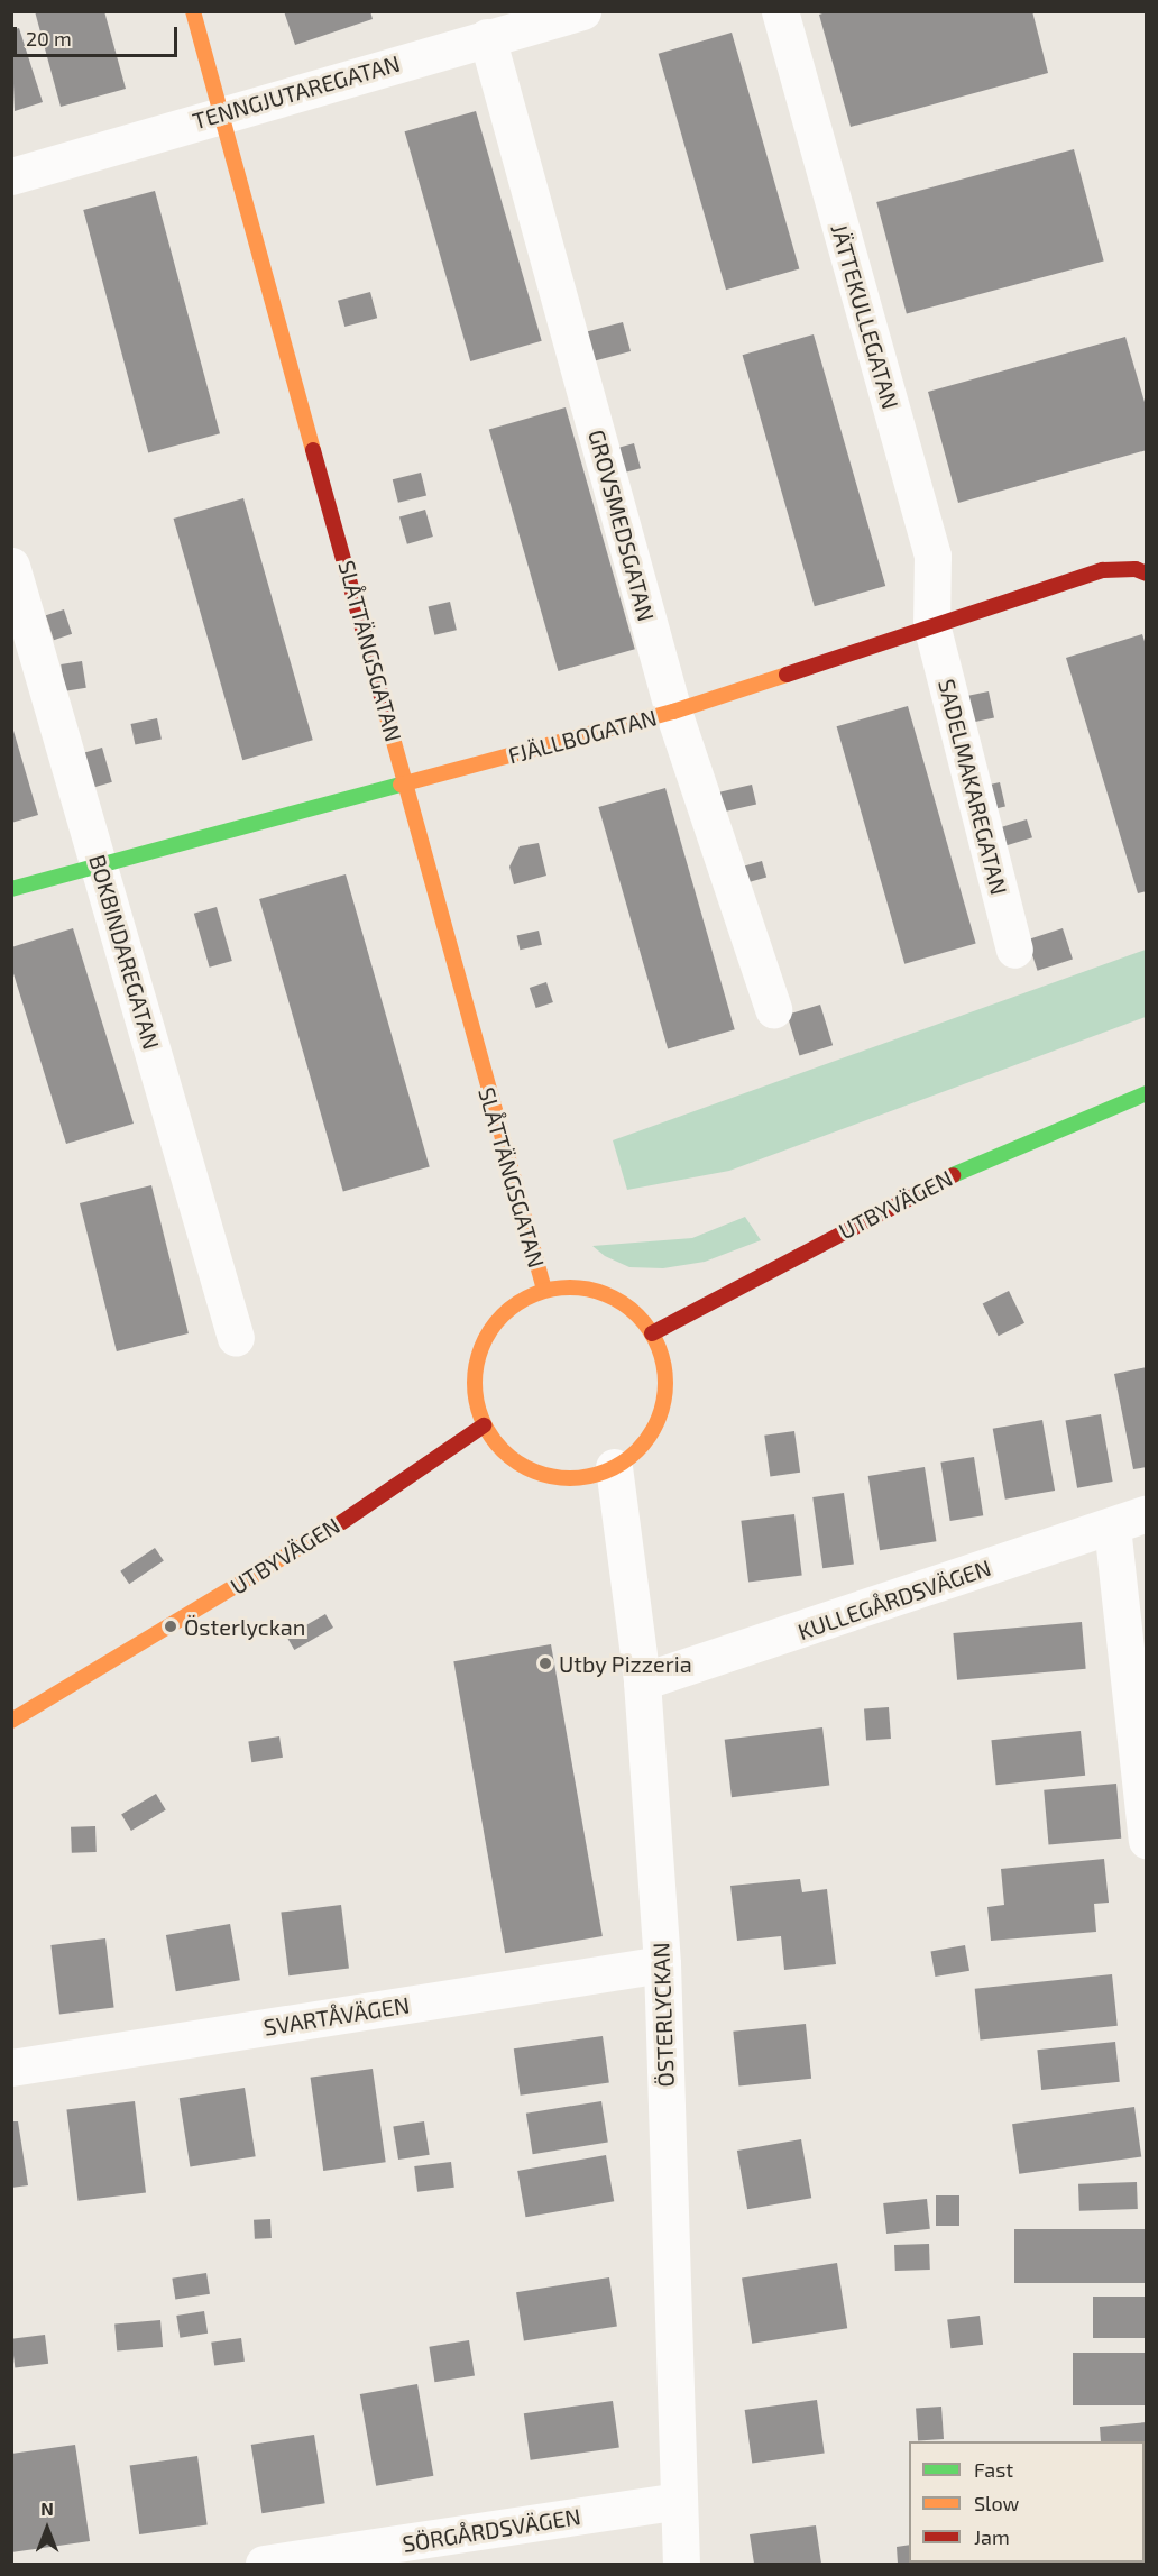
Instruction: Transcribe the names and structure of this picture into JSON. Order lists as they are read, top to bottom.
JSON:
{
  "streets": {
    "street": [
      "TENNGJUTAREGATAN",
      "JÄTTEKULLEGATAN",
      "GROVSMEDSGATAN",
      "SLÅTTÄNGSGATAN",
      "FJÄLLBOGATAN",
      "SADELMAKAREGATAN",
      "BOKBINDAREGATAN",
      "UTBYVÄGEN",
      "KULLEGÅRDSVÄGEN",
      "ÖSTERLYCKAN",
      "SVARTÅVÄGEN",
      "SÖRGÅRDSVÄGEN"
    ]
  },
  "crossings": [
    ["TENNGJUTAREGATAN", "GROVSMEDSGATAN"],
    ["TENNGJUTAREGATAN", "SLÅTTÄNGSGATAN"],
    ["JÄTTEKULLEGATAN", "FJÄLLBOGATAN"],
    ["JÄTTEKULLEGATAN", "SADELMAKAREGATAN"],
    ["GROVSMEDSGATAN", "FJÄLLBOGATAN"],
    ["SLÅTTÄNGSGATAN", "FJÄLLBOGATAN"],
    ["SLÅTTÄNGSGATAN", "UTBYVÄGEN"],
    ["SLÅTTÄNGSGATAN", "ÖSTERLYCKAN"],
    ["FJÄLLBOGATAN", "SADELMAKAREGATAN"],
    ["FJÄLLBOGATAN", "BOKBINDAREGATAN"],
    ["UTBYVÄGEN", "ÖSTERLYCKAN"],
    ["KULLEGÅRDSVÄGEN", "ÖSTERLYCKAN"],
    ["ÖSTERLYCKAN", "SVARTÅVÄGEN"],
    ["ÖSTERLYCKAN", "SÖRGÅRDSVÄGEN"]
  ],
  "places": ["Österlyckan", "Utby Pizzeria"],
  "legend": ["Fast", "Slow", "Jam"],
  "scale_bar": "20 m",
  "north": "top"
}
